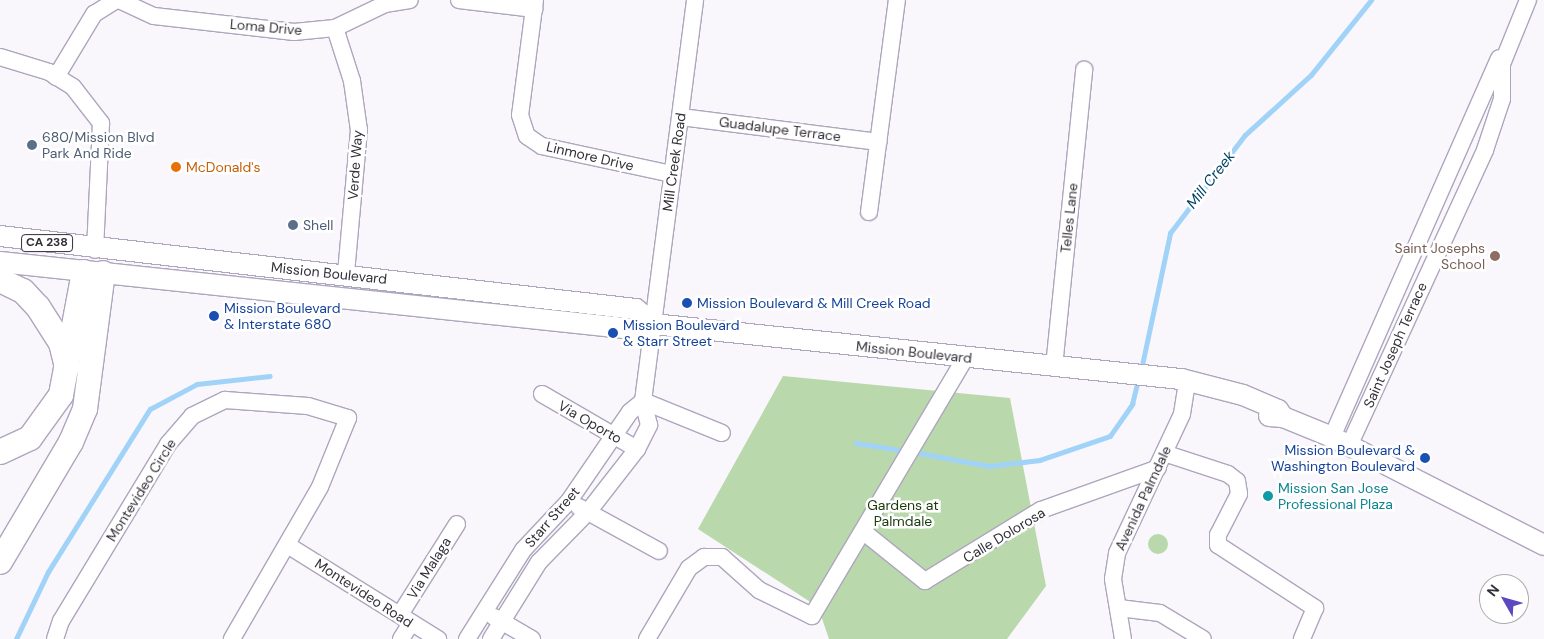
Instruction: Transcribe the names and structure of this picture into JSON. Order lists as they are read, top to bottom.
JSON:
{
  "streets": {
    "main road": ["CA 238", "Mission Boulevard"],
    "street": [
      "Loma Drive",
      "Guadalupe Terrace",
      "Linmore Drive",
      "Mill Creek Road",
      "Verde Way",
      "Telles Lane",
      "Saint Joseph Terrace",
      "Via Oporto",
      "Montevideo Circle",
      "Avenida Palmdale",
      "Starr Street",
      "Calle Dolorosa",
      "Via Malaga",
      "Montevideo Road"
    ]
  },
  "crossings": [
    ["Loma Drive", "Verde Way"],
    ["Guadalupe Terrace", "Mill Creek Road"],
    ["Linmore Drive", "Mill Creek Road"],
    ["Mill Creek Road", "Mission Boulevard"],
    ["Mill Creek Road", "Starr Street"],
    ["Verde Way", "Mission Boulevard"],
    ["Telles Lane", "Mission Boulevard"],
    ["Mission Boulevard", "Saint Joseph Terrace"],
    ["Mission Boulevard", "Avenida Palmdale"],
    ["Mission Boulevard", "Starr Street"],
    ["Via Oporto", "Starr Street"],
    ["Montevideo Circle", "Montevideo Road"],
    ["Avenida Palmdale", "Calle Dolorosa"],
    ["Via Malaga", "Montevideo Road"]
  ],
  "water": ["Mill Creek"],
  "parks": ["Gardens at Palmdale"],
  "places": [
    "680/Mission Blvd Park And Ride",
    "McDonald's",
    "Shell",
    "Saint Josephs School",
    "Mission Boulevard & Mill Creek Road",
    "Mission Boulevard & Interstate 680",
    "Mission Boulevard & Starr Street",
    "Mission Boulevard & Washington Boulevard",
    "Mission San Jose Professional Plaza"
  ],
  "north": "top left"
}
